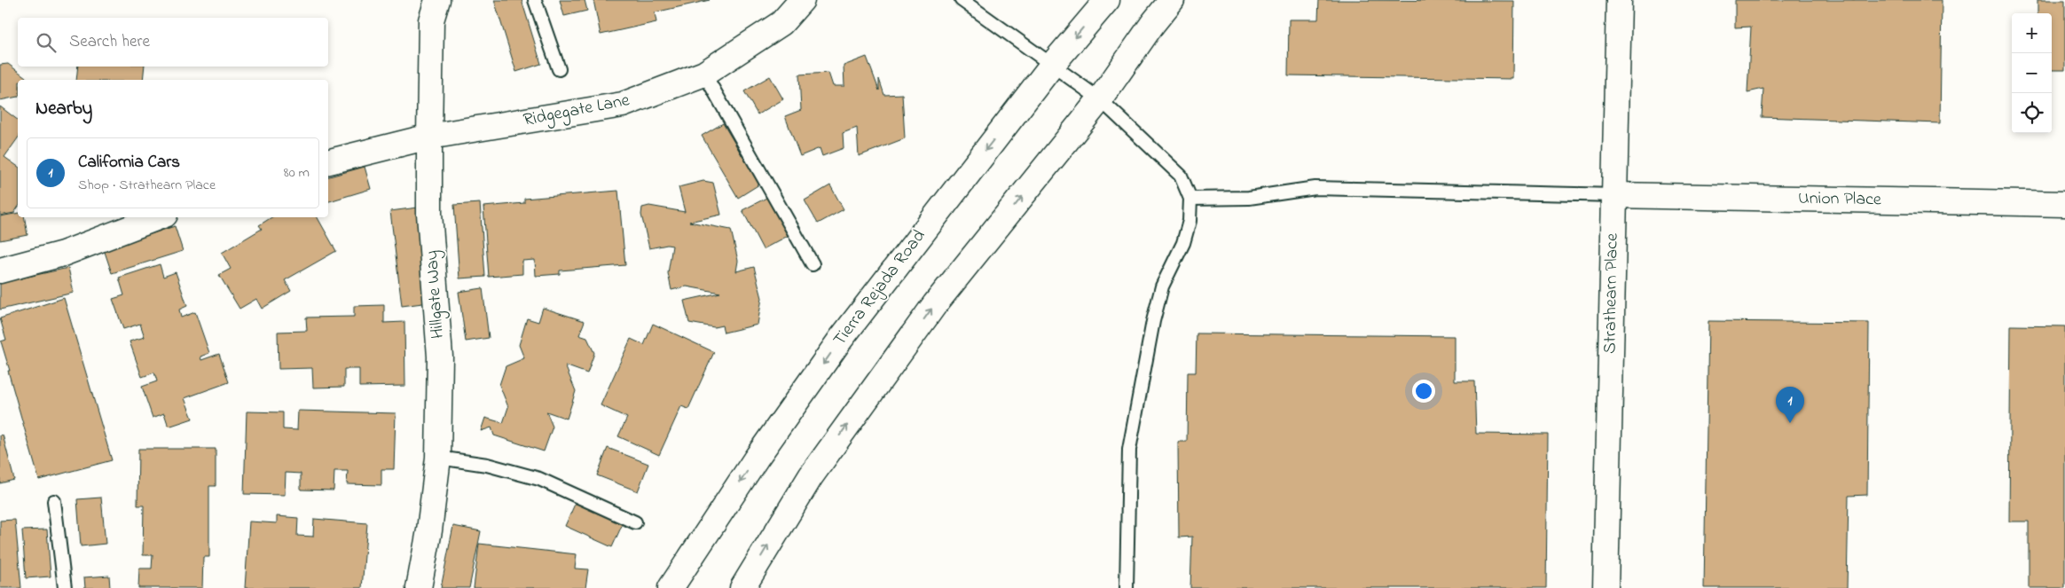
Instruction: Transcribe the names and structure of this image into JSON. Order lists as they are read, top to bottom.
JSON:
{
  "streets": {
    "street": [
      "Ridgegate Lane",
      "Union Place",
      "Tierra Rejada Road",
      "Strathearn Place",
      "Hillgate Way"
    ]
  },
  "crossings": [
    ["Ridgegate Lane", "Hillgate Way"],
    ["Union Place", "Strathearn Place"]
  ],
  "page": {
    "map_buttons": ["+", "−"],
    "search": "Search here",
    "heading": "Nearby",
    "list": [
      {
        "mark": "1",
        "name": "California Cars",
        "note": "Shop · Strathearn Place",
        "value": "80 m"
      }
    ],
    "pins": "1"
  }
}
